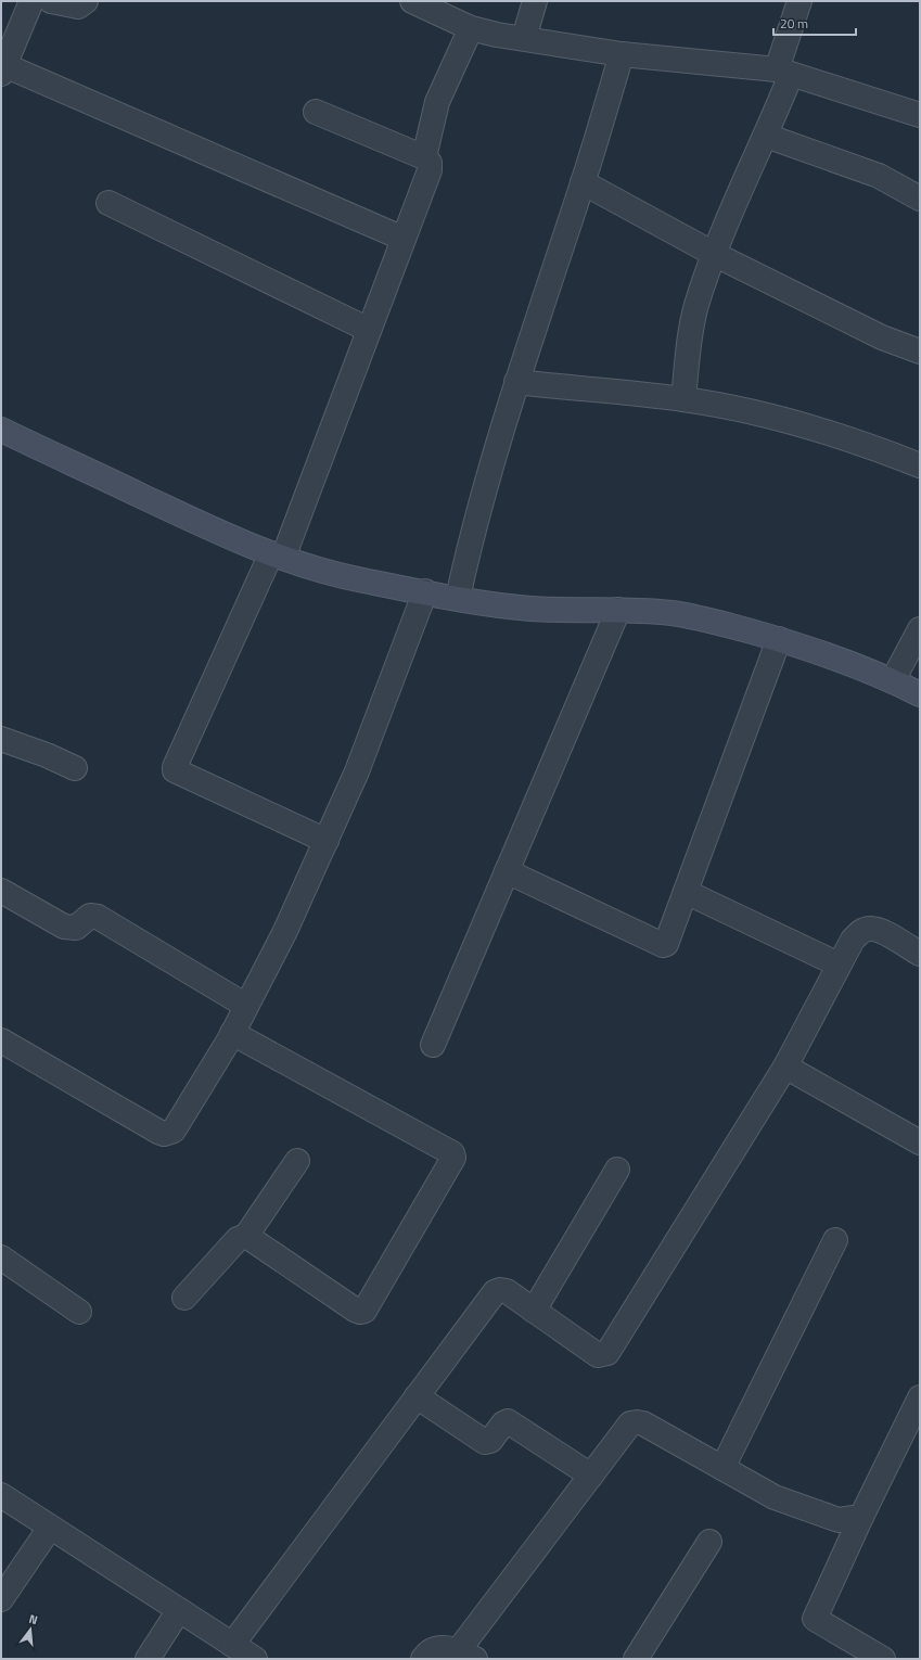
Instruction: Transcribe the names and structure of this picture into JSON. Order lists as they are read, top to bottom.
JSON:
{
  "scale_bar": "20 m",
  "north": "top"
}
